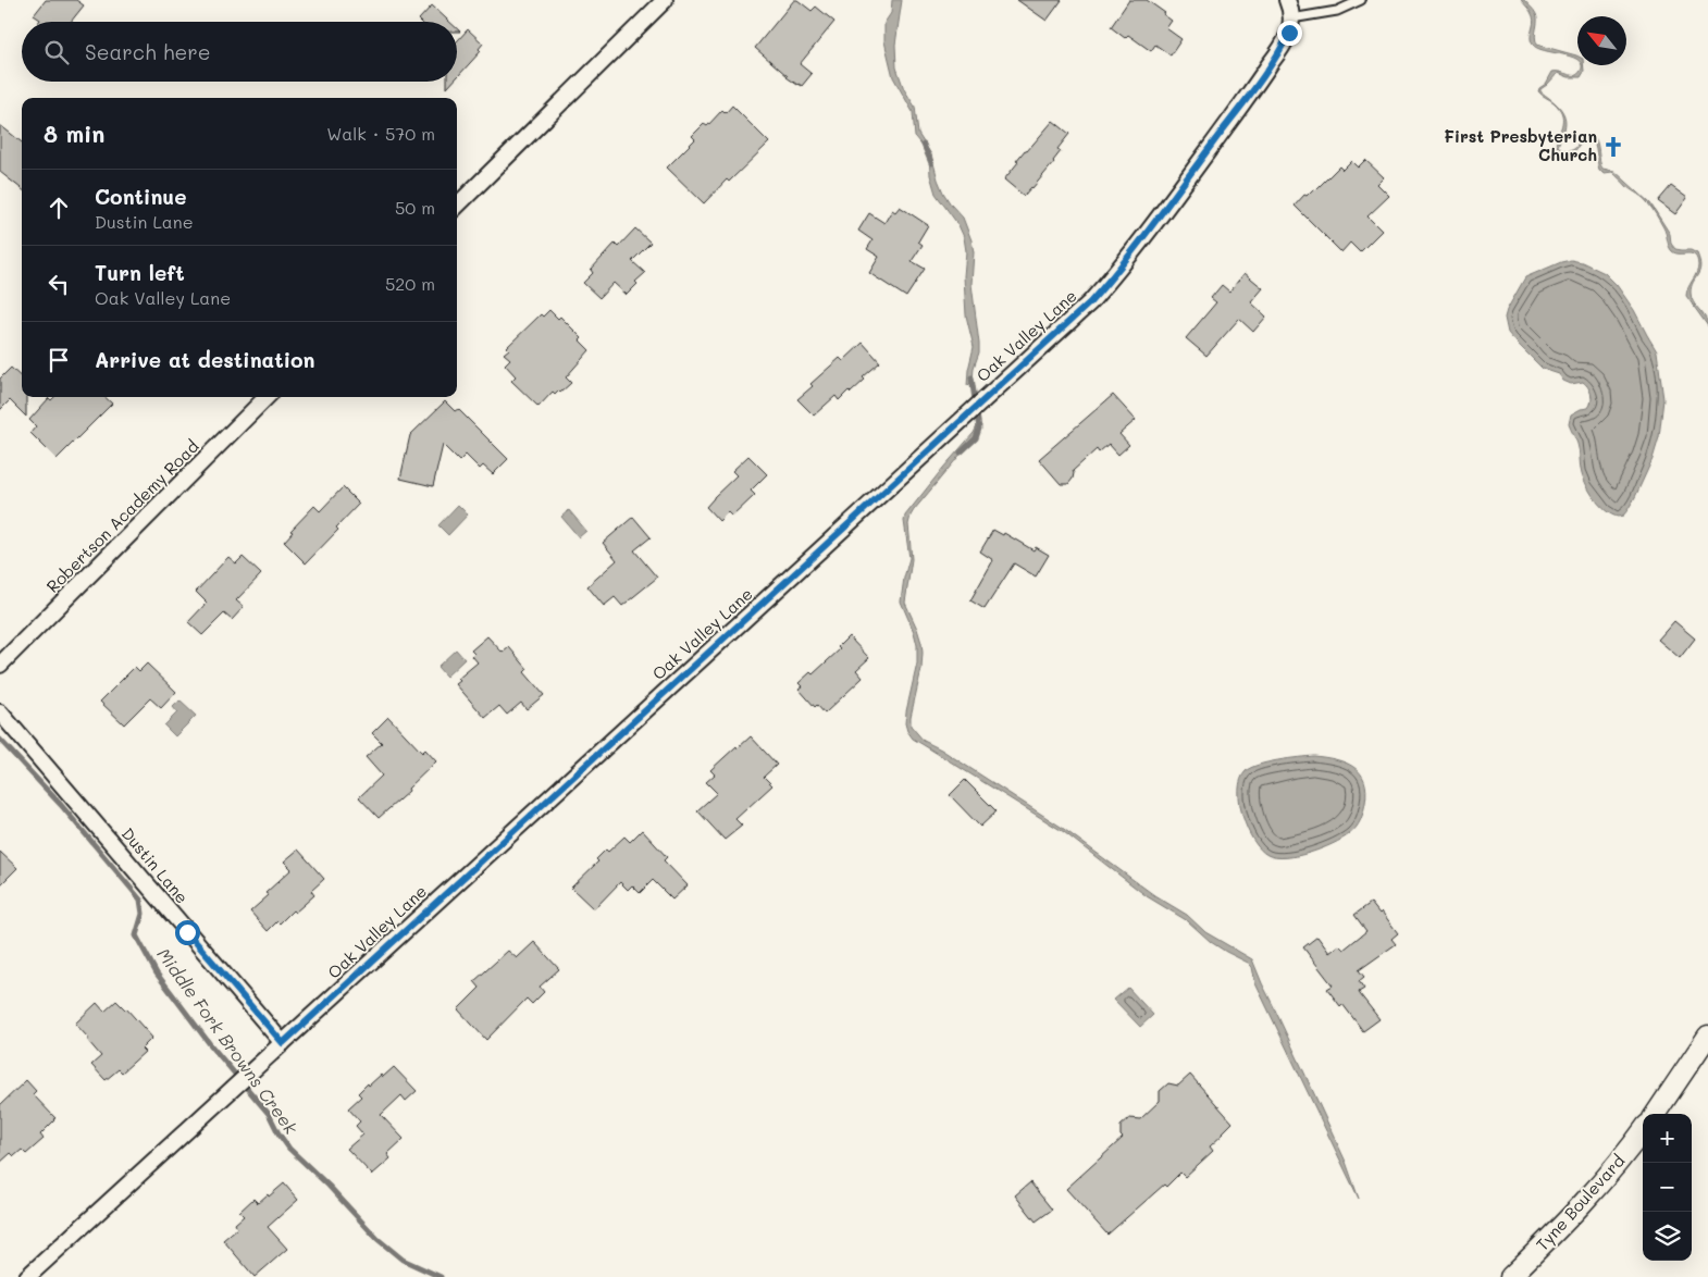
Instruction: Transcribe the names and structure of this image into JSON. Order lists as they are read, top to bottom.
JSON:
{
  "streets": {
    "street": [
      "Oak Valley Lane",
      "Robertson Academy Road",
      "Dustin Lane",
      "Tyne Boulevard"
    ]
  },
  "crossings": [
    ["Oak Valley Lane", "Dustin Lane"]
  ],
  "water": ["Middle Fork Browns Creek"],
  "places": {
    "church": ["First Presbyterian Church"]
  },
  "north": "top left",
  "page": {
    "search": "Search here",
    "heading": ["8 min", "Walk · 570 m"],
    "list": [
      ["Continue", "Dustin Lane", "50 m"],
      ["Turn left", "Oak Valley Lane", "520 m"],
      "Arrive at destination"
    ],
    "map_buttons": ["+", "−"]
  }
}
